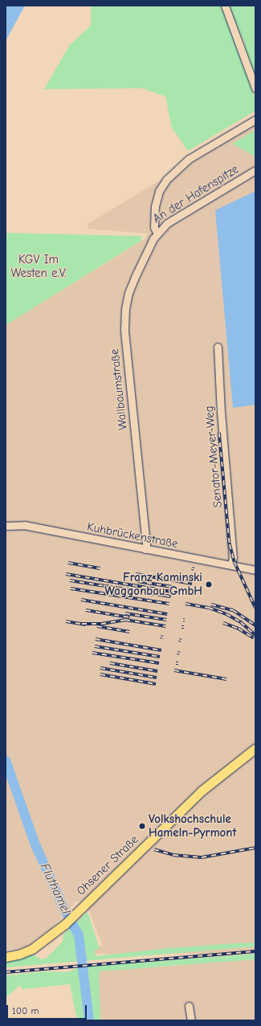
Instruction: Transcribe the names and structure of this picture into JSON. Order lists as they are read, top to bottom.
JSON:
{
  "streets": {
    "main road": ["Ohsener Straße"],
    "street": [
      "An der Hafenspitze",
      "Wallbaumstraße",
      "Senator-Meyer-Weg",
      "Kuhbrückenstraße"
    ]
  },
  "crossings": [
    ["An der Hafenspitze", "Wallbaumstraße"],
    ["Wallbaumstraße", "Kuhbrückenstraße"],
    ["Senator-Meyer-Weg", "Kuhbrückenstraße"]
  ],
  "water": ["Fluthamel"],
  "parks": ["KGV Im Westen e.V."],
  "places": ["Franz Kaminski Waggonbau GmbH", "Volkshochschule Hameln-Pyrmont"],
  "scale_bar": "100 m"
}
